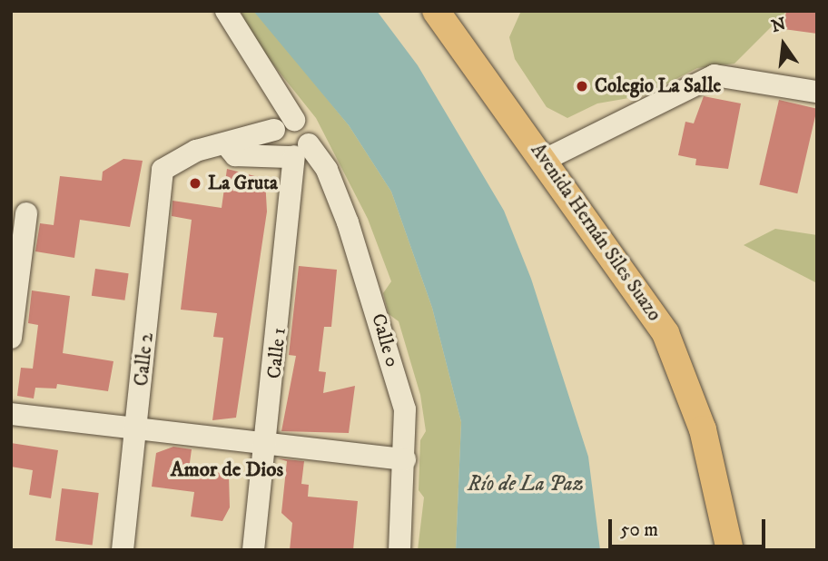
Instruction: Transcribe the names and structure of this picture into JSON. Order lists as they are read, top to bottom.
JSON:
{
  "streets": {
    "main road": ["Avenida Hernán Siles Suazo"],
    "street": ["Calle 0", "Calle 1", "Calle 2"]
  },
  "crossings": [
    ["Calle 0", "Calle 1"]
  ],
  "districts": ["Amor de Dios"],
  "water": ["Río de La Paz"],
  "places": ["Colegio La Salle", "La Gruta"],
  "scale_bar": "50 m",
  "north": "top"
}
